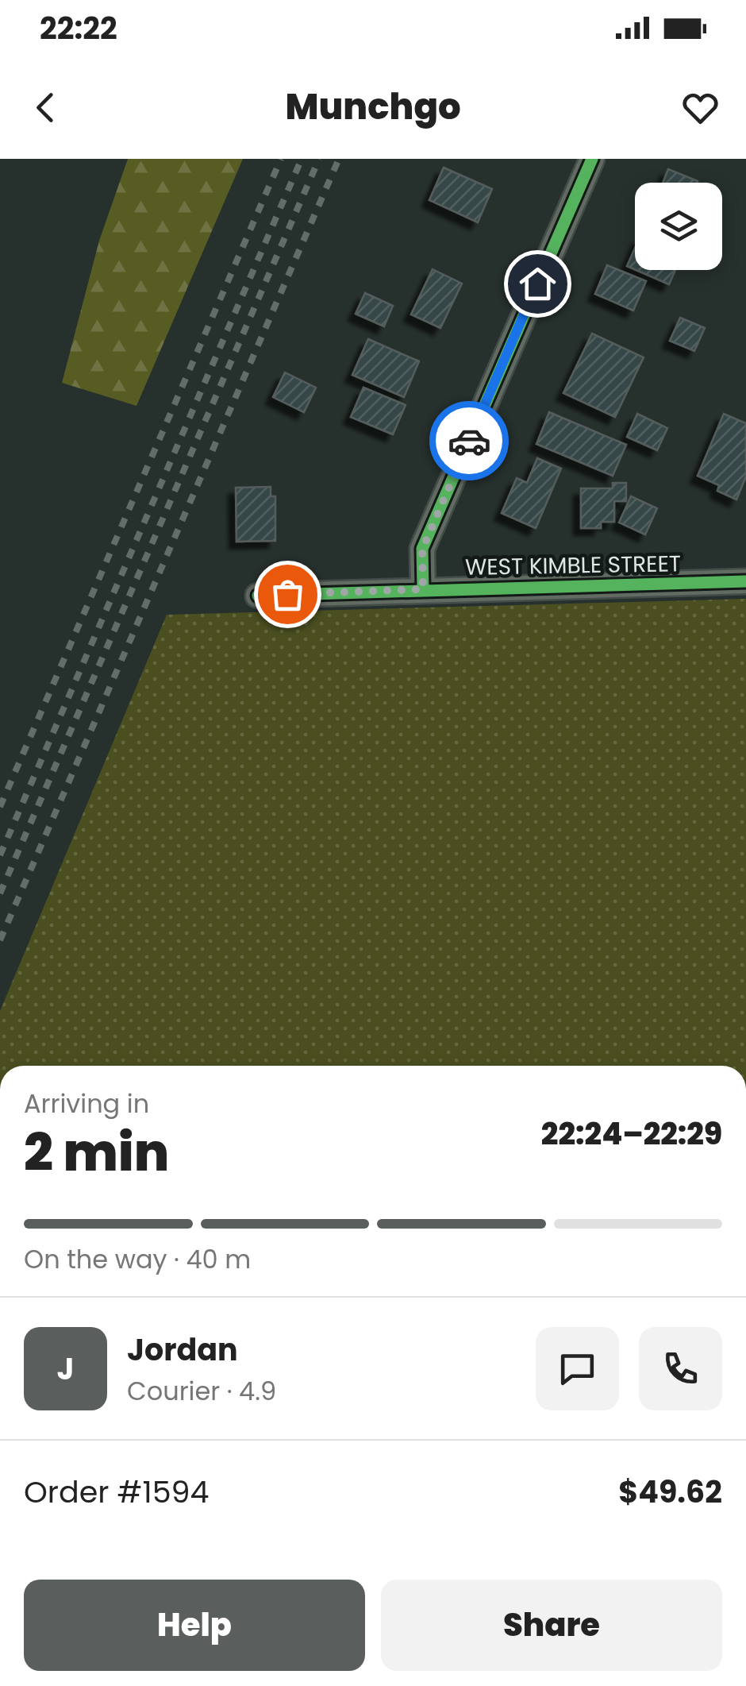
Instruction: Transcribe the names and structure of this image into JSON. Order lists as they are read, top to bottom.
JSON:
{
  "streets": {
    "street": ["WEST KIMBLE STREET"]
  },
  "page": {
    "status": "22:22",
    "header": "Munchgo",
    "heading": ["2 min", "Arriving in", "22:24–22:29"],
    "panel": [
      "Jordan",
      "Courier · 4.9",
      "Order #1594",
      "$49.62"
    ],
    "bar": "On the way · 40 m",
    "round": "J",
    "buttons": ["Help", "Share"]
  }
}
